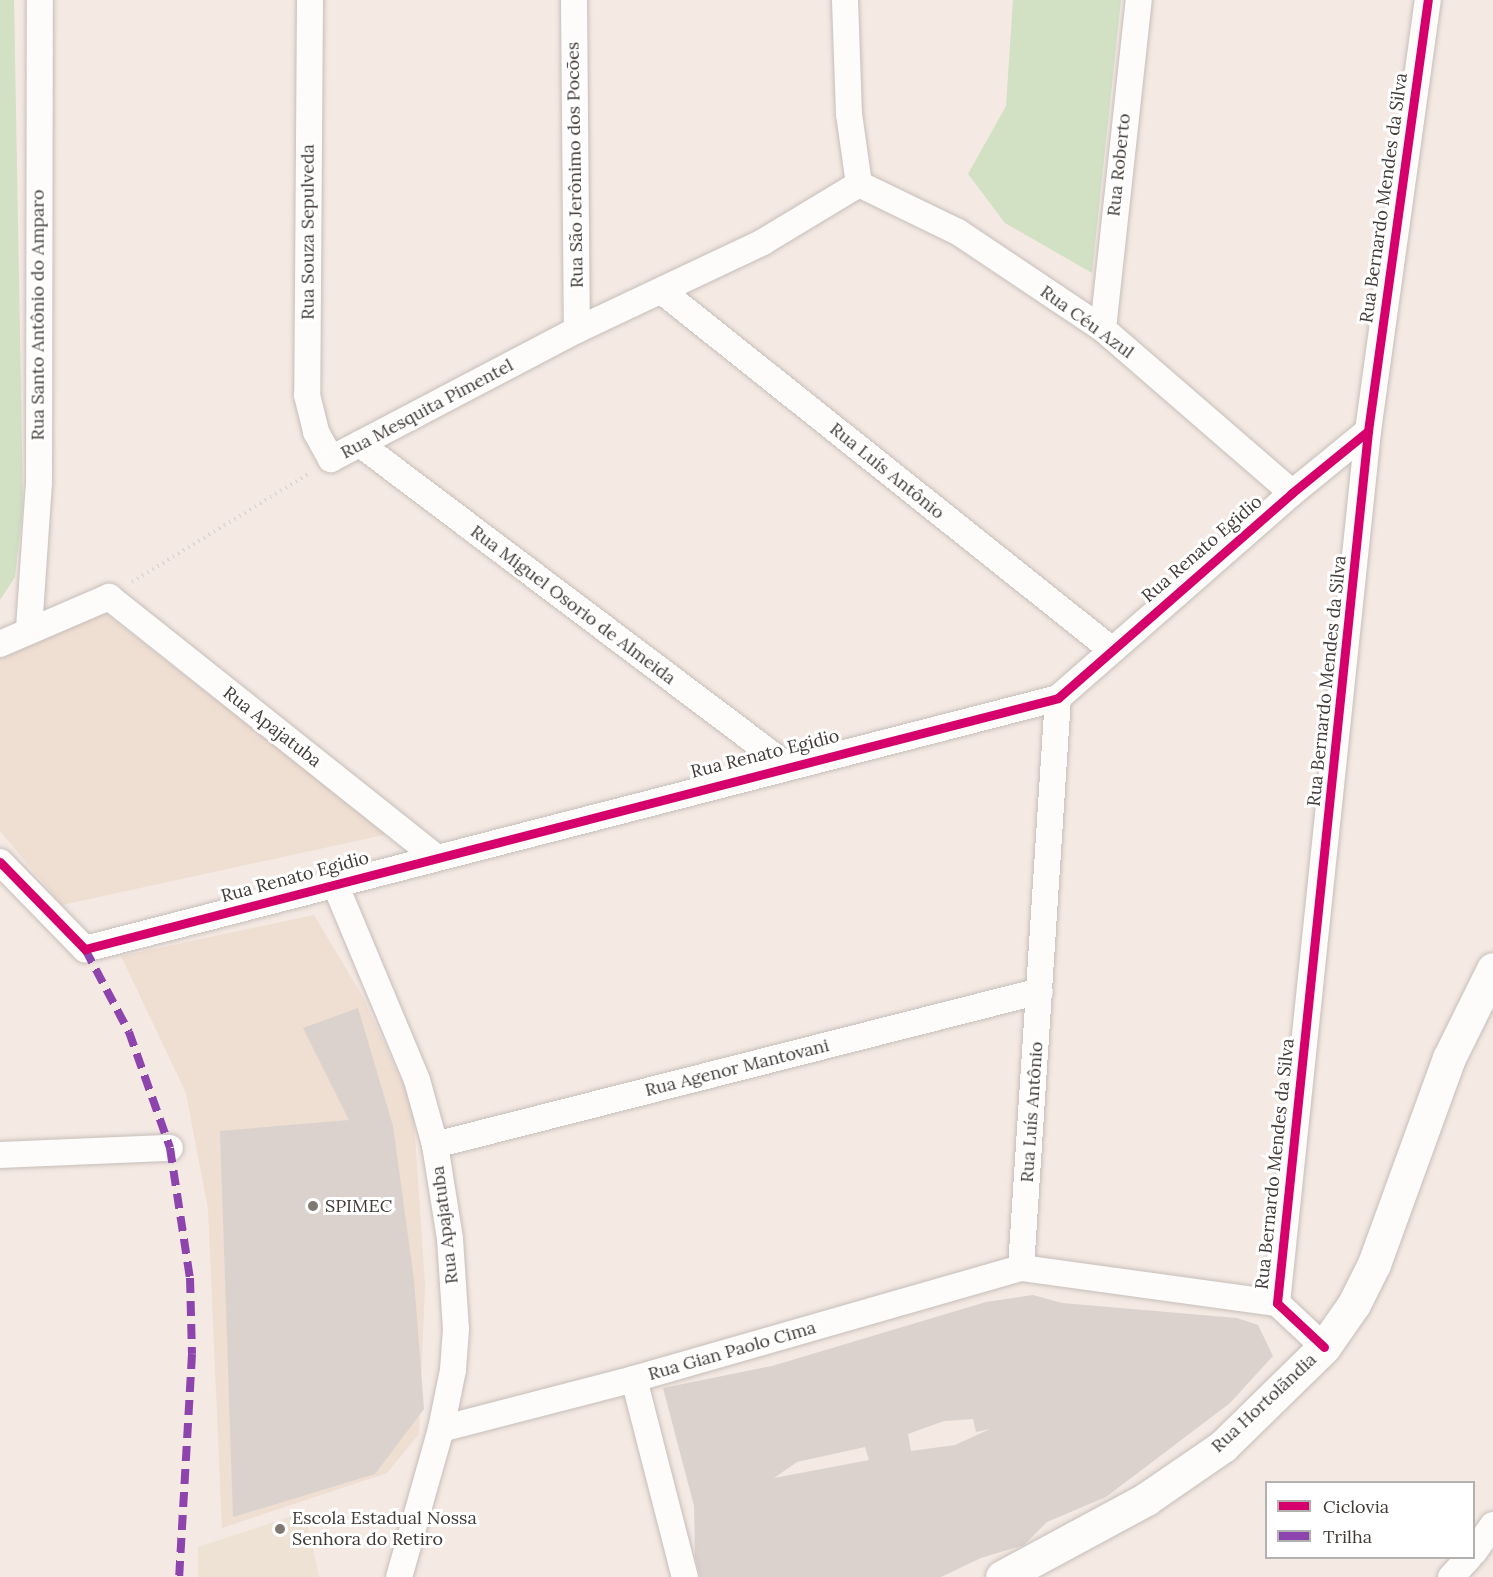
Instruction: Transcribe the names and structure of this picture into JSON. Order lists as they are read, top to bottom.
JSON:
{
  "streets": {
    "street": [
      "Rua São Jerônimo dos Pocões",
      "Rua Roberto",
      "Rua Bernardo Mendes da Silva",
      "Rua Souza Sepulveda",
      "Rua Santo Antônio do Amparo",
      "Rua Céu Azul",
      "Rua Mesquita Pimentel",
      "Rua Luís Antônio",
      "Rua Renato Egidio",
      "Rua Miguel Osorio de Almeida",
      "Rua Apajatuba",
      "Rua Agenor Mantovani",
      "Rua Gian Paolo Cima",
      "Rua Hortolãndia"
    ]
  },
  "crossings": [
    ["Rua São Jerônimo dos Pocões", "Rua Mesquita Pimentel"],
    ["Rua Roberto", "Rua Céu Azul"],
    ["Rua Bernardo Mendes da Silva", "Rua Renato Egidio"],
    ["Rua Bernardo Mendes da Silva", "Rua Hortolãndia"],
    ["Rua Souza Sepulveda", "Rua Mesquita Pimentel"],
    ["Rua Céu Azul", "Rua Mesquita Pimentel"],
    ["Rua Céu Azul", "Rua Renato Egidio"],
    ["Rua Mesquita Pimentel", "Rua Luís Antônio"],
    ["Rua Mesquita Pimentel", "Rua Miguel Osorio de Almeida"],
    ["Rua Mesquita Pimentel", "Rua Apajatuba"],
    ["Rua Luís Antônio", "Rua Renato Egidio"],
    ["Rua Luís Antônio", "Rua Agenor Mantovani"],
    ["Rua Luís Antônio", "Rua Gian Paolo Cima"],
    ["Rua Renato Egidio", "Rua Miguel Osorio de Almeida"],
    ["Rua Renato Egidio", "Rua Apajatuba"],
    ["Rua Apajatuba", "Rua Agenor Mantovani"],
    ["Rua Apajatuba", "Rua Gian Paolo Cima"]
  ],
  "places": ["SPIMEC", "Escola Estadual Nossa Senhora do Retiro"],
  "legend": ["Ciclovia", "Trilha"]
}
